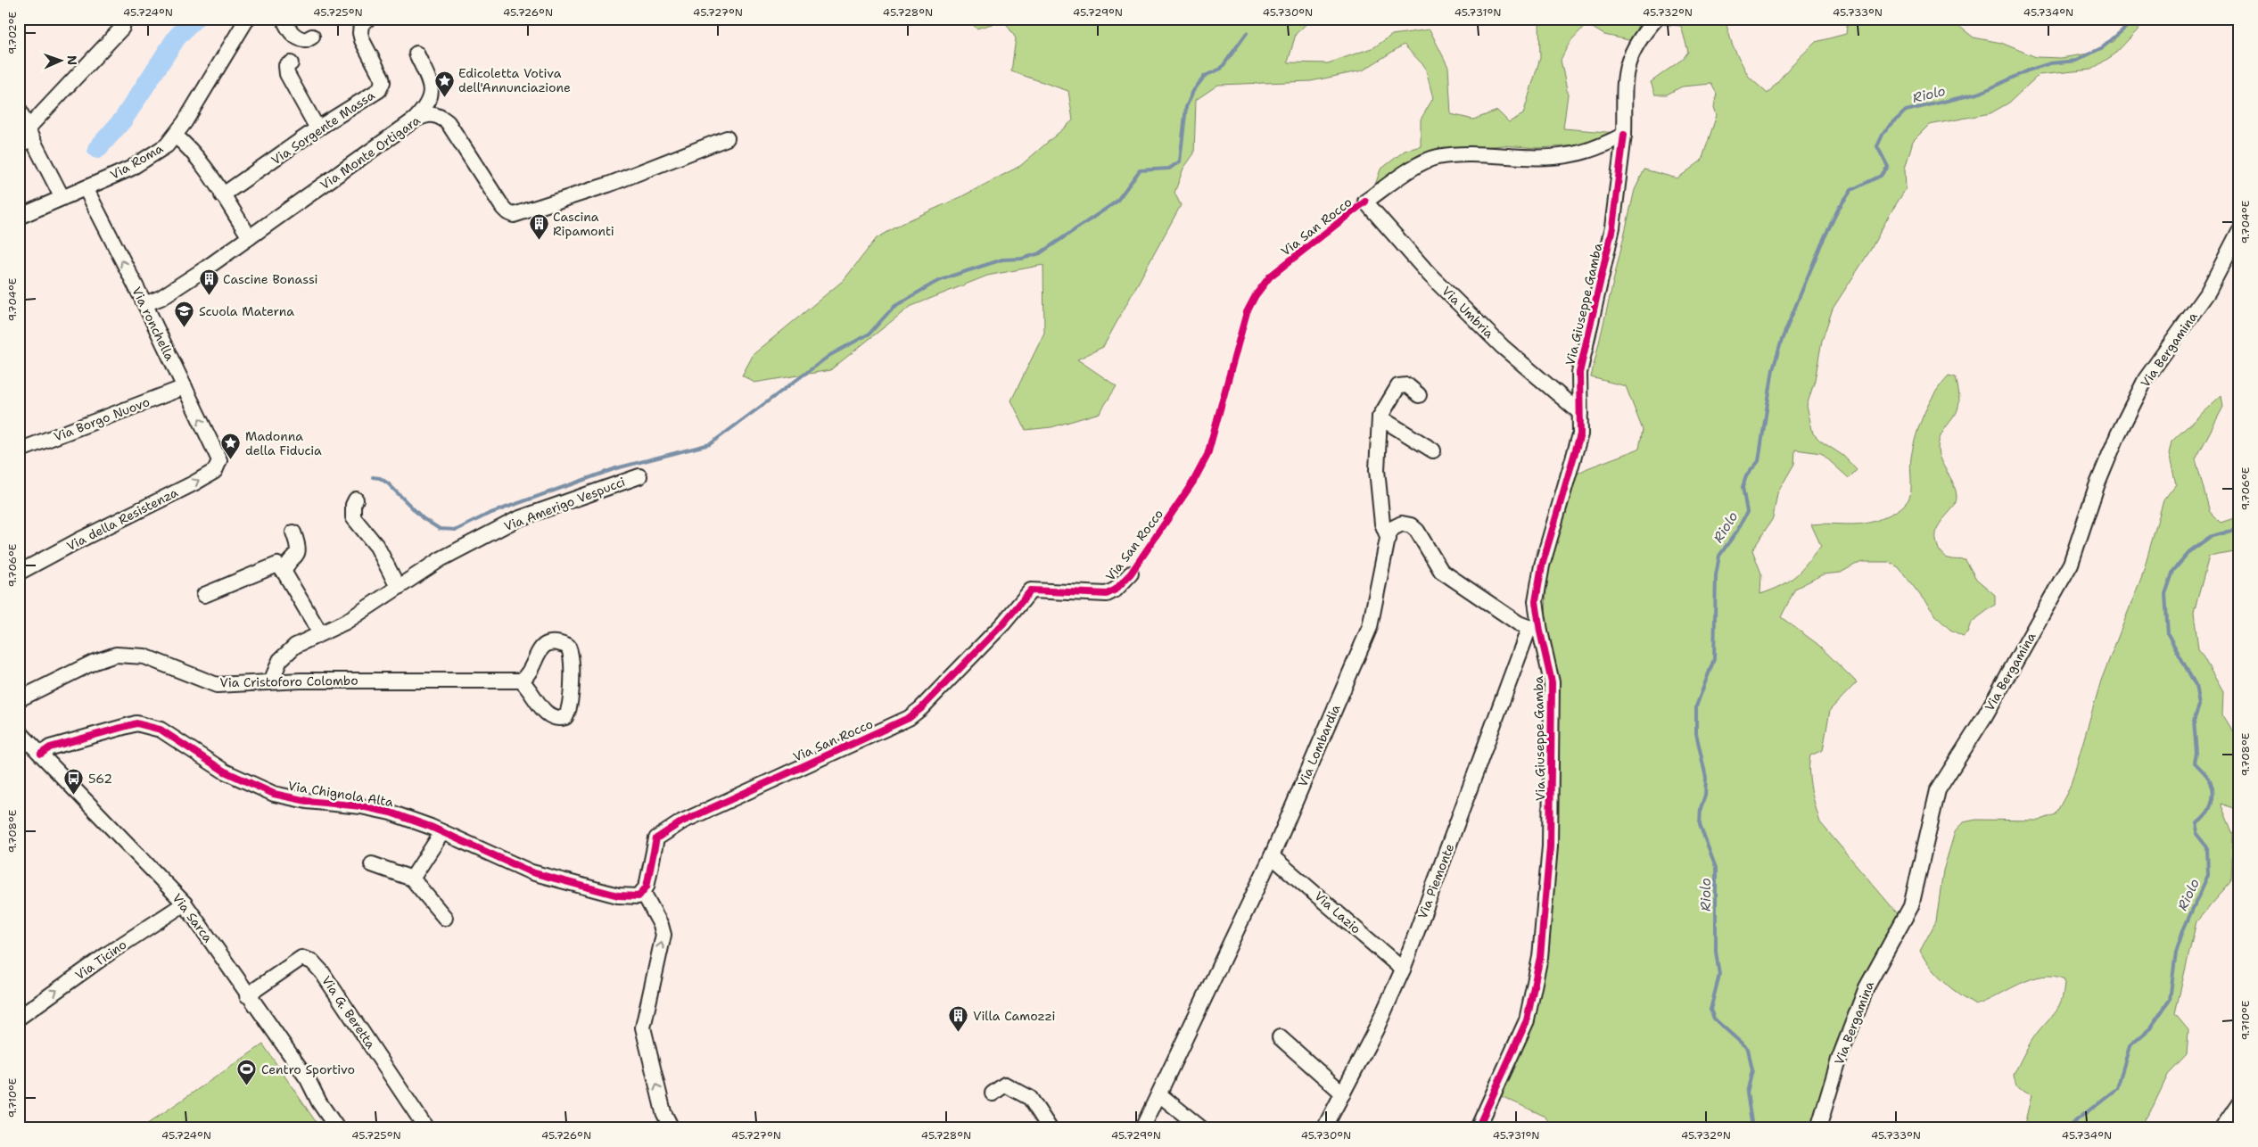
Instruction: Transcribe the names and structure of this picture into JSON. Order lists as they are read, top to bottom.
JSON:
{
  "streets": {
    "street": [
      "Via Sorgente Massa",
      "Via Monte Ortigara",
      "Via Roma",
      "Via San Rocco",
      "Via Giuseppe Gamba",
      "Via Umbria",
      "Via ronchella",
      "Via Bergamina",
      "Via Borgo Nuovo",
      "Via Amerigo Vespucci",
      "Via della Resistenza",
      "Via Cristoforo Colombo",
      "Via Lombardia",
      "Via Chignola Alta",
      "Via Piemonte",
      "Via Lazio",
      "Via Sarca",
      "Via Ticino",
      "Via G. Beretta"
    ]
  },
  "crossings": [
    ["Via Monte Ortigara", "Via ronchella"],
    ["Via Roma", "Via ronchella"],
    ["Via San Rocco", "Via Giuseppe Gamba"],
    ["Via San Rocco", "Via Umbria"],
    ["Via San Rocco", "Via Chignola Alta"],
    ["Via Giuseppe Gamba", "Via Umbria"],
    ["Via Giuseppe Gamba", "Via Piemonte"],
    ["Via ronchella", "Via Borgo Nuovo"],
    ["Via ronchella", "Via della Resistenza"],
    ["Via Amerigo Vespucci", "Via Cristoforo Colombo"],
    ["Via Lombardia", "Via Lazio"],
    ["Via Chignola Alta", "Via Sarca"],
    ["Via Piemonte", "Via Lazio"],
    ["Via Sarca", "Via Ticino"],
    ["Via Sarca", "Via G. Beretta"]
  ],
  "one_way": ["Via Ticino"],
  "water": ["Riolo"],
  "places": {
    "place": ["Edicoletta Votiva dell'Annunciazione", "Madonna della Fiducia"],
    "building": ["Cascina Ripamonti", "Cascine Bonassi", "Villa Camozzi"],
    "school or university": ["Scuola Materna"],
    "bus stop": ["562"],
    "sports": ["Centro Sportivo"]
  },
  "north": "right",
  "coordinates": [
    "45.724°N",
    "45.725°N",
    "45.726°N",
    "45.727°N",
    "45.728°N",
    "45.729°N",
    "45.730°N",
    "45.731°N",
    "45.732°N",
    "45.733°N",
    "45.734°N",
    "9.702°E",
    "9.704°E",
    "9.706°E",
    "9.708°E",
    "9.710°E"
  ]
}
